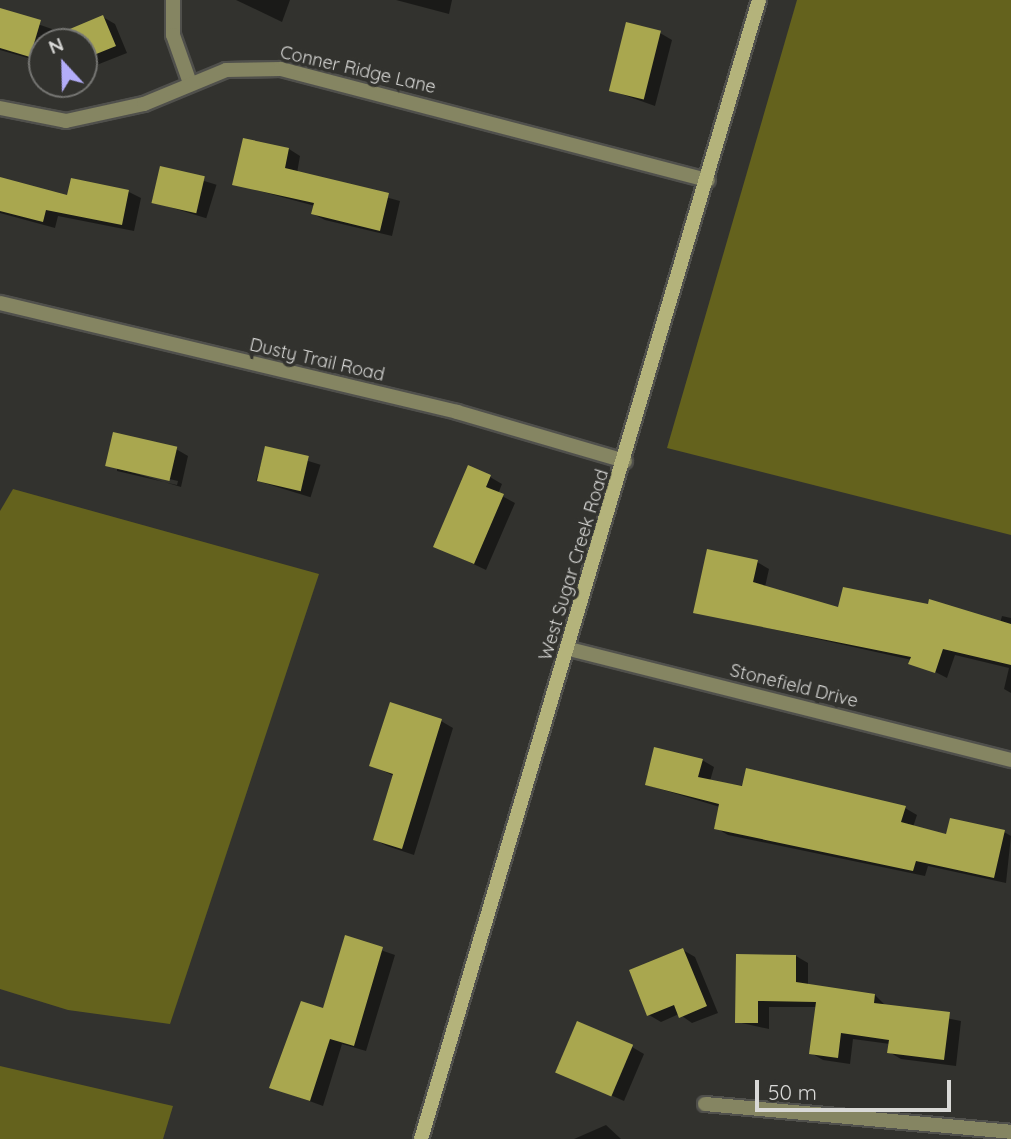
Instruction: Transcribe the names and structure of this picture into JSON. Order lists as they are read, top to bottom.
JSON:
{
  "streets": {
    "main road": ["West Sugar Creek Road"],
    "street": ["Conner Ridge Lane", "Dusty Trail Road", "Stonefield Drive"]
  },
  "crossings": [
    ["Conner Ridge Lane", "West Sugar Creek Road"],
    ["Dusty Trail Road", "West Sugar Creek Road"],
    ["West Sugar Creek Road", "Stonefield Drive"]
  ],
  "scale_bar": "50 m",
  "north": "top"
}
